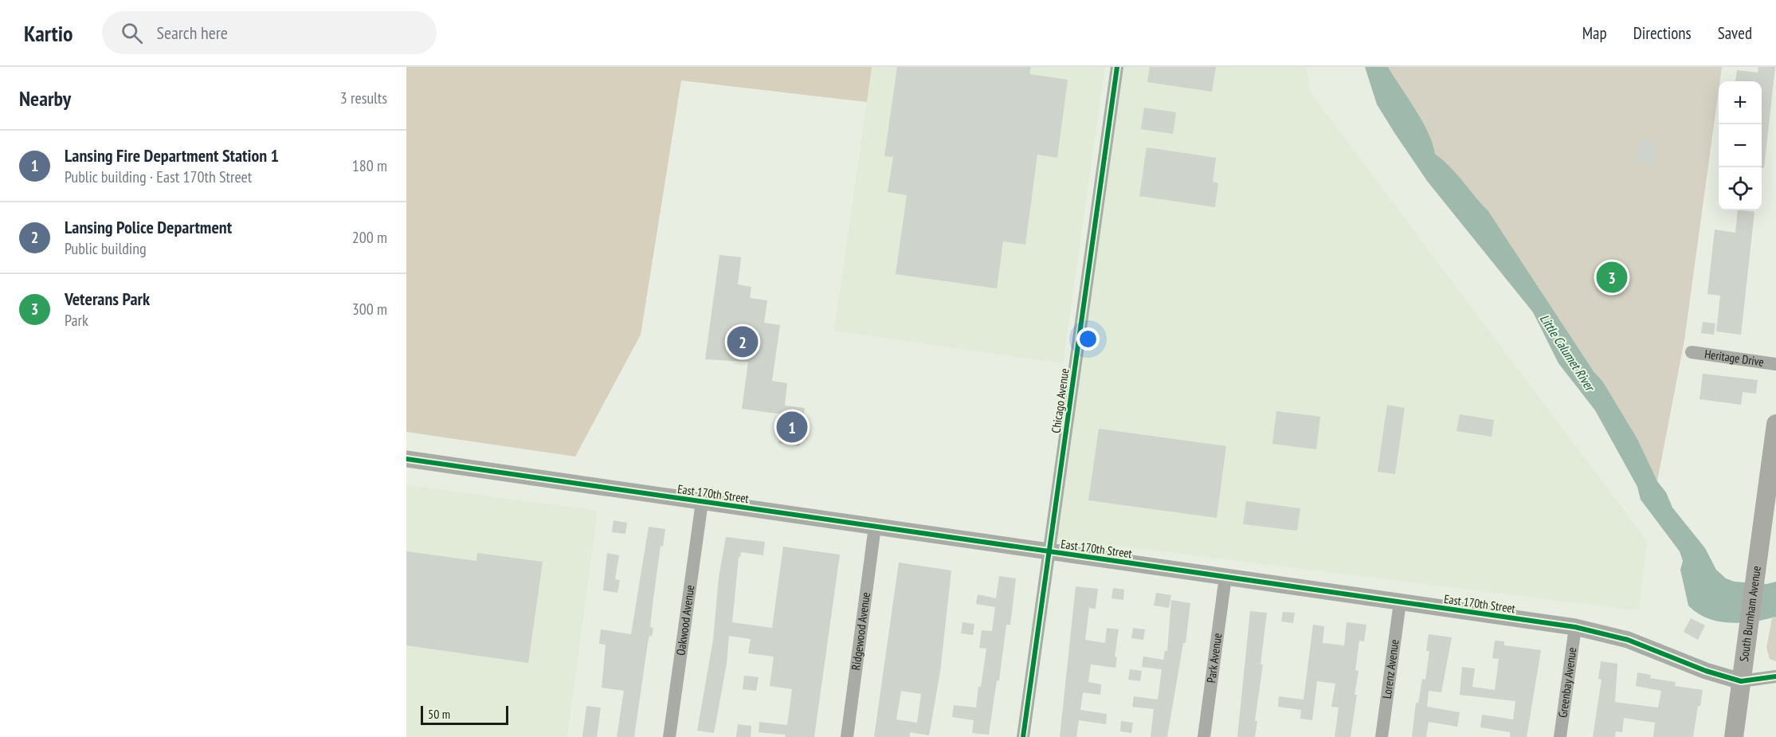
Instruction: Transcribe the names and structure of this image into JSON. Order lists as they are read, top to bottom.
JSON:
{
  "streets": {
    "main road": ["South Burnham Avenue"],
    "street": [
      "Heritage Drive",
      "Chicago Avenue",
      "East 170th Street",
      "Oakwood Avenue",
      "Ridgewood Avenue",
      "Park Avenue",
      "Lorenz Avenue",
      "Greenbay Avenue"
    ]
  },
  "crossings": [
    ["Chicago Avenue", "East 170th Street"],
    ["East 170th Street", "South Burnham Avenue"],
    ["East 170th Street", "Oakwood Avenue"],
    ["East 170th Street", "Ridgewood Avenue"],
    ["East 170th Street", "Park Avenue"],
    ["East 170th Street", "Lorenz Avenue"],
    ["East 170th Street", "Greenbay Avenue"]
  ],
  "water": ["Little Calumet River"],
  "scale_bar": "50 m",
  "page": {
    "header": "Kartio",
    "search": "Search here",
    "nav": ["Map", "Directions", "Saved"],
    "heading": ["Nearby", "3 results"],
    "map_buttons": ["+", "−"],
    "list": [
      {
        "mark": "1",
        "name": "Lansing Fire Department Station 1",
        "note": "Public building · East 170th Street",
        "value": "180 m"
      },
      {
        "mark": "2",
        "name": "Lansing Police Department",
        "note": "Public building",
        "value": "200 m"
      },
      {
        "mark": "3",
        "name": "Veterans Park",
        "note": "Park",
        "value": "300 m"
      }
    ],
    "pins": ["3", "2", "1"],
    "scale": "50 m"
  }
}
